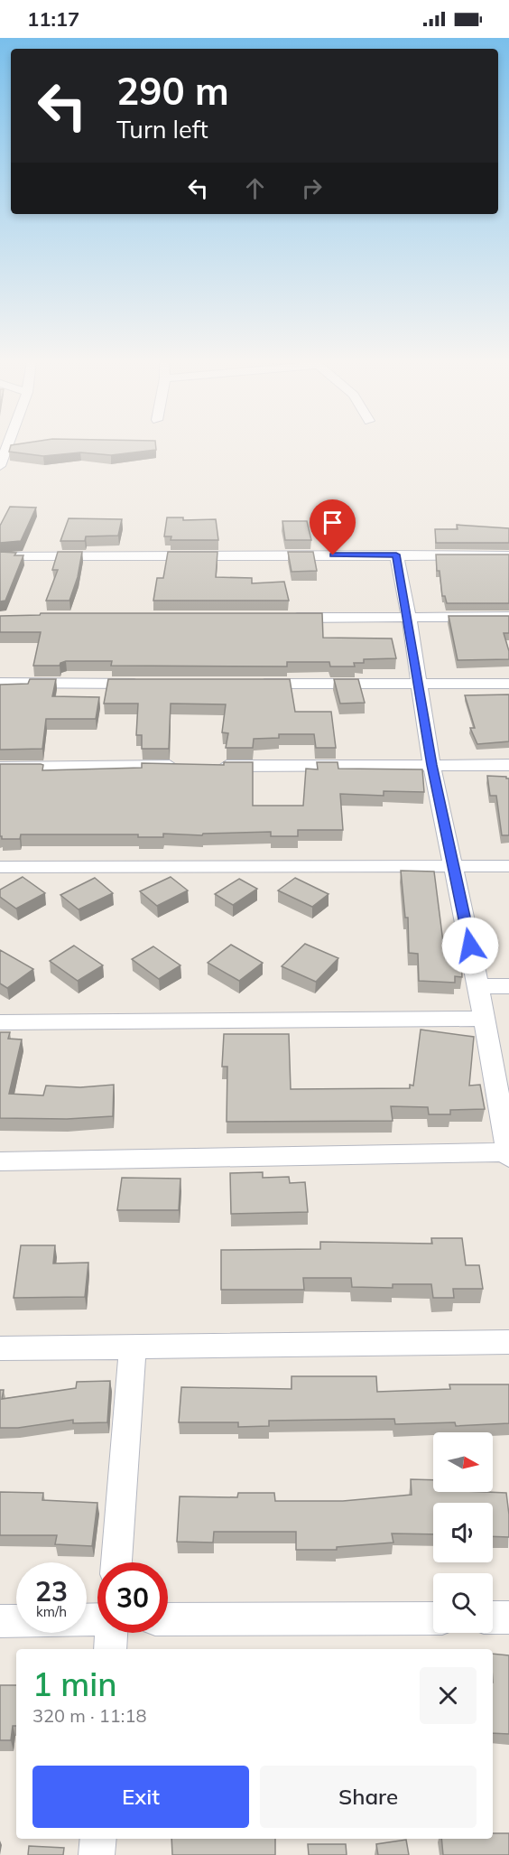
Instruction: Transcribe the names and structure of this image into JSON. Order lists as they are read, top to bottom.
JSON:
{
  "north": "right",
  "page": {
    "status": "11:17",
    "turn": ["290 m", "Turn left"],
    "speed": "23 km/h",
    "limit": "30",
    "heading": ["1 min", "320 m · 11:18"],
    "buttons": ["Exit", "Share"]
  }
}
